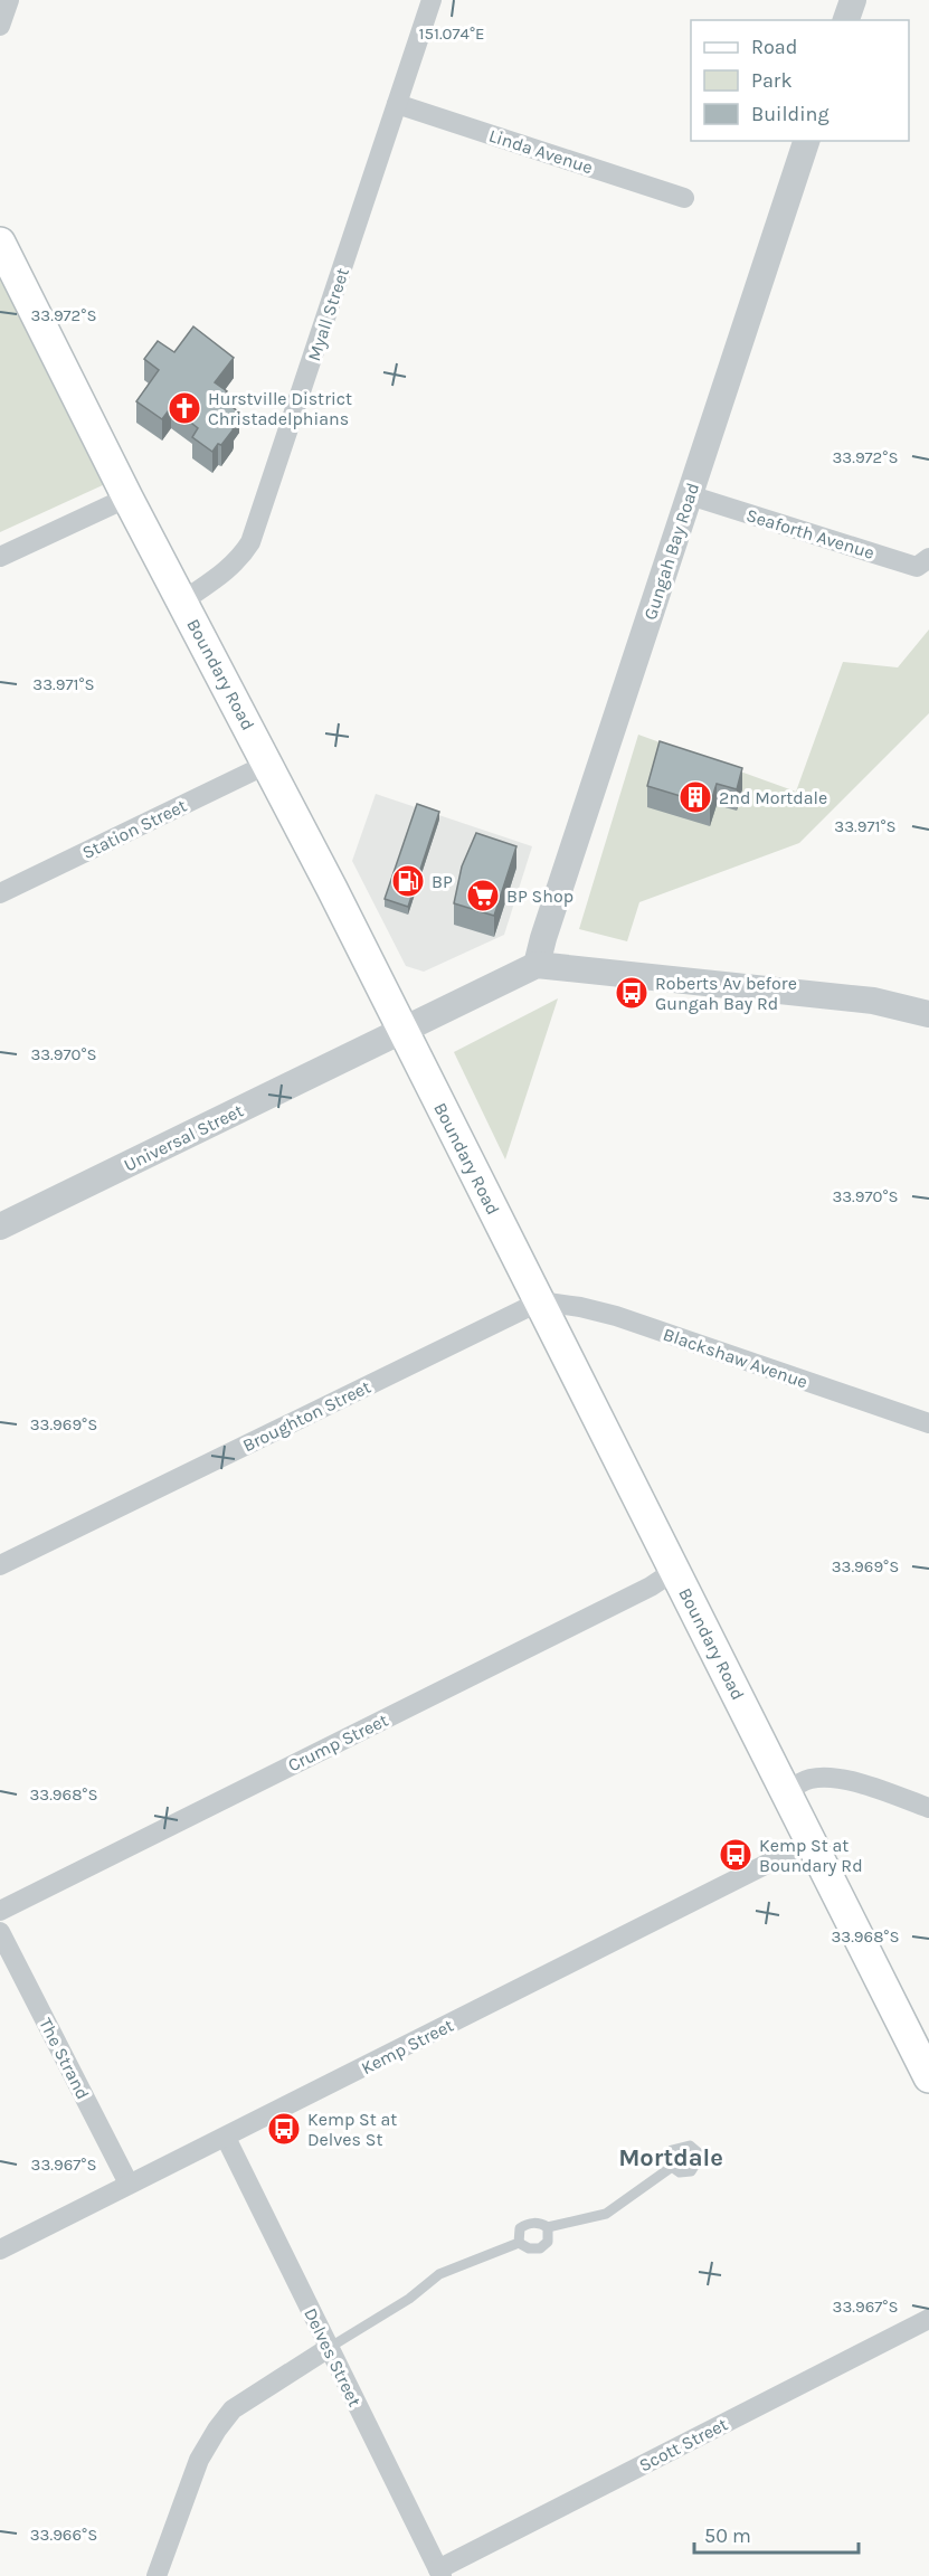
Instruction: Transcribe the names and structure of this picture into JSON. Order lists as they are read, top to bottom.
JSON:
{
  "streets": {
    "main road": ["Boundary Road"],
    "street": [
      "Linda Avenue",
      "Myall Street",
      "Seaforth Avenue",
      "Gungah Bay Road",
      "Station Street",
      "Universal Street",
      "Blackshaw Avenue",
      "Broughton Street",
      "Crump Street",
      "Kemp Street",
      "The Strand",
      "Delves Street",
      "Scott Street"
    ]
  },
  "crossings": [
    ["Linda Avenue", "Myall Street"],
    ["Myall Street", "Boundary Road"],
    ["Seaforth Avenue", "Gungah Bay Road"],
    ["Gungah Bay Road", "Universal Street"],
    ["Boundary Road", "Station Street"],
    ["Boundary Road", "Universal Street"],
    ["Boundary Road", "Blackshaw Avenue"],
    ["Boundary Road", "Broughton Street"],
    ["Boundary Road", "Crump Street"],
    ["Boundary Road", "Kemp Street"],
    ["Blackshaw Avenue", "Broughton Street"],
    ["Kemp Street", "The Strand"],
    ["Kemp Street", "Delves Street"],
    ["Delves Street", "Scott Street"]
  ],
  "districts": ["Mortdale"],
  "places": {
    "church": ["Hurstville District Christadelphians"],
    "building": ["2nd Mortdale"],
    "fuel station": ["BP"],
    "supermarket": ["BP Shop"],
    "bus stop": ["Roberts Av before Gungah Bay Rd", "Kemp St at Boundary Rd", "Kemp St at Delves St"]
  },
  "legend": ["Road", "Park", "Building"],
  "scale_bar": "50 m",
  "coordinates": [
    "151.074°E",
    "33.972°S",
    "33.971°S",
    "33.970°S",
    "33.969°S",
    "33.968°S",
    "33.967°S",
    "33.966°S"
  ]
}
